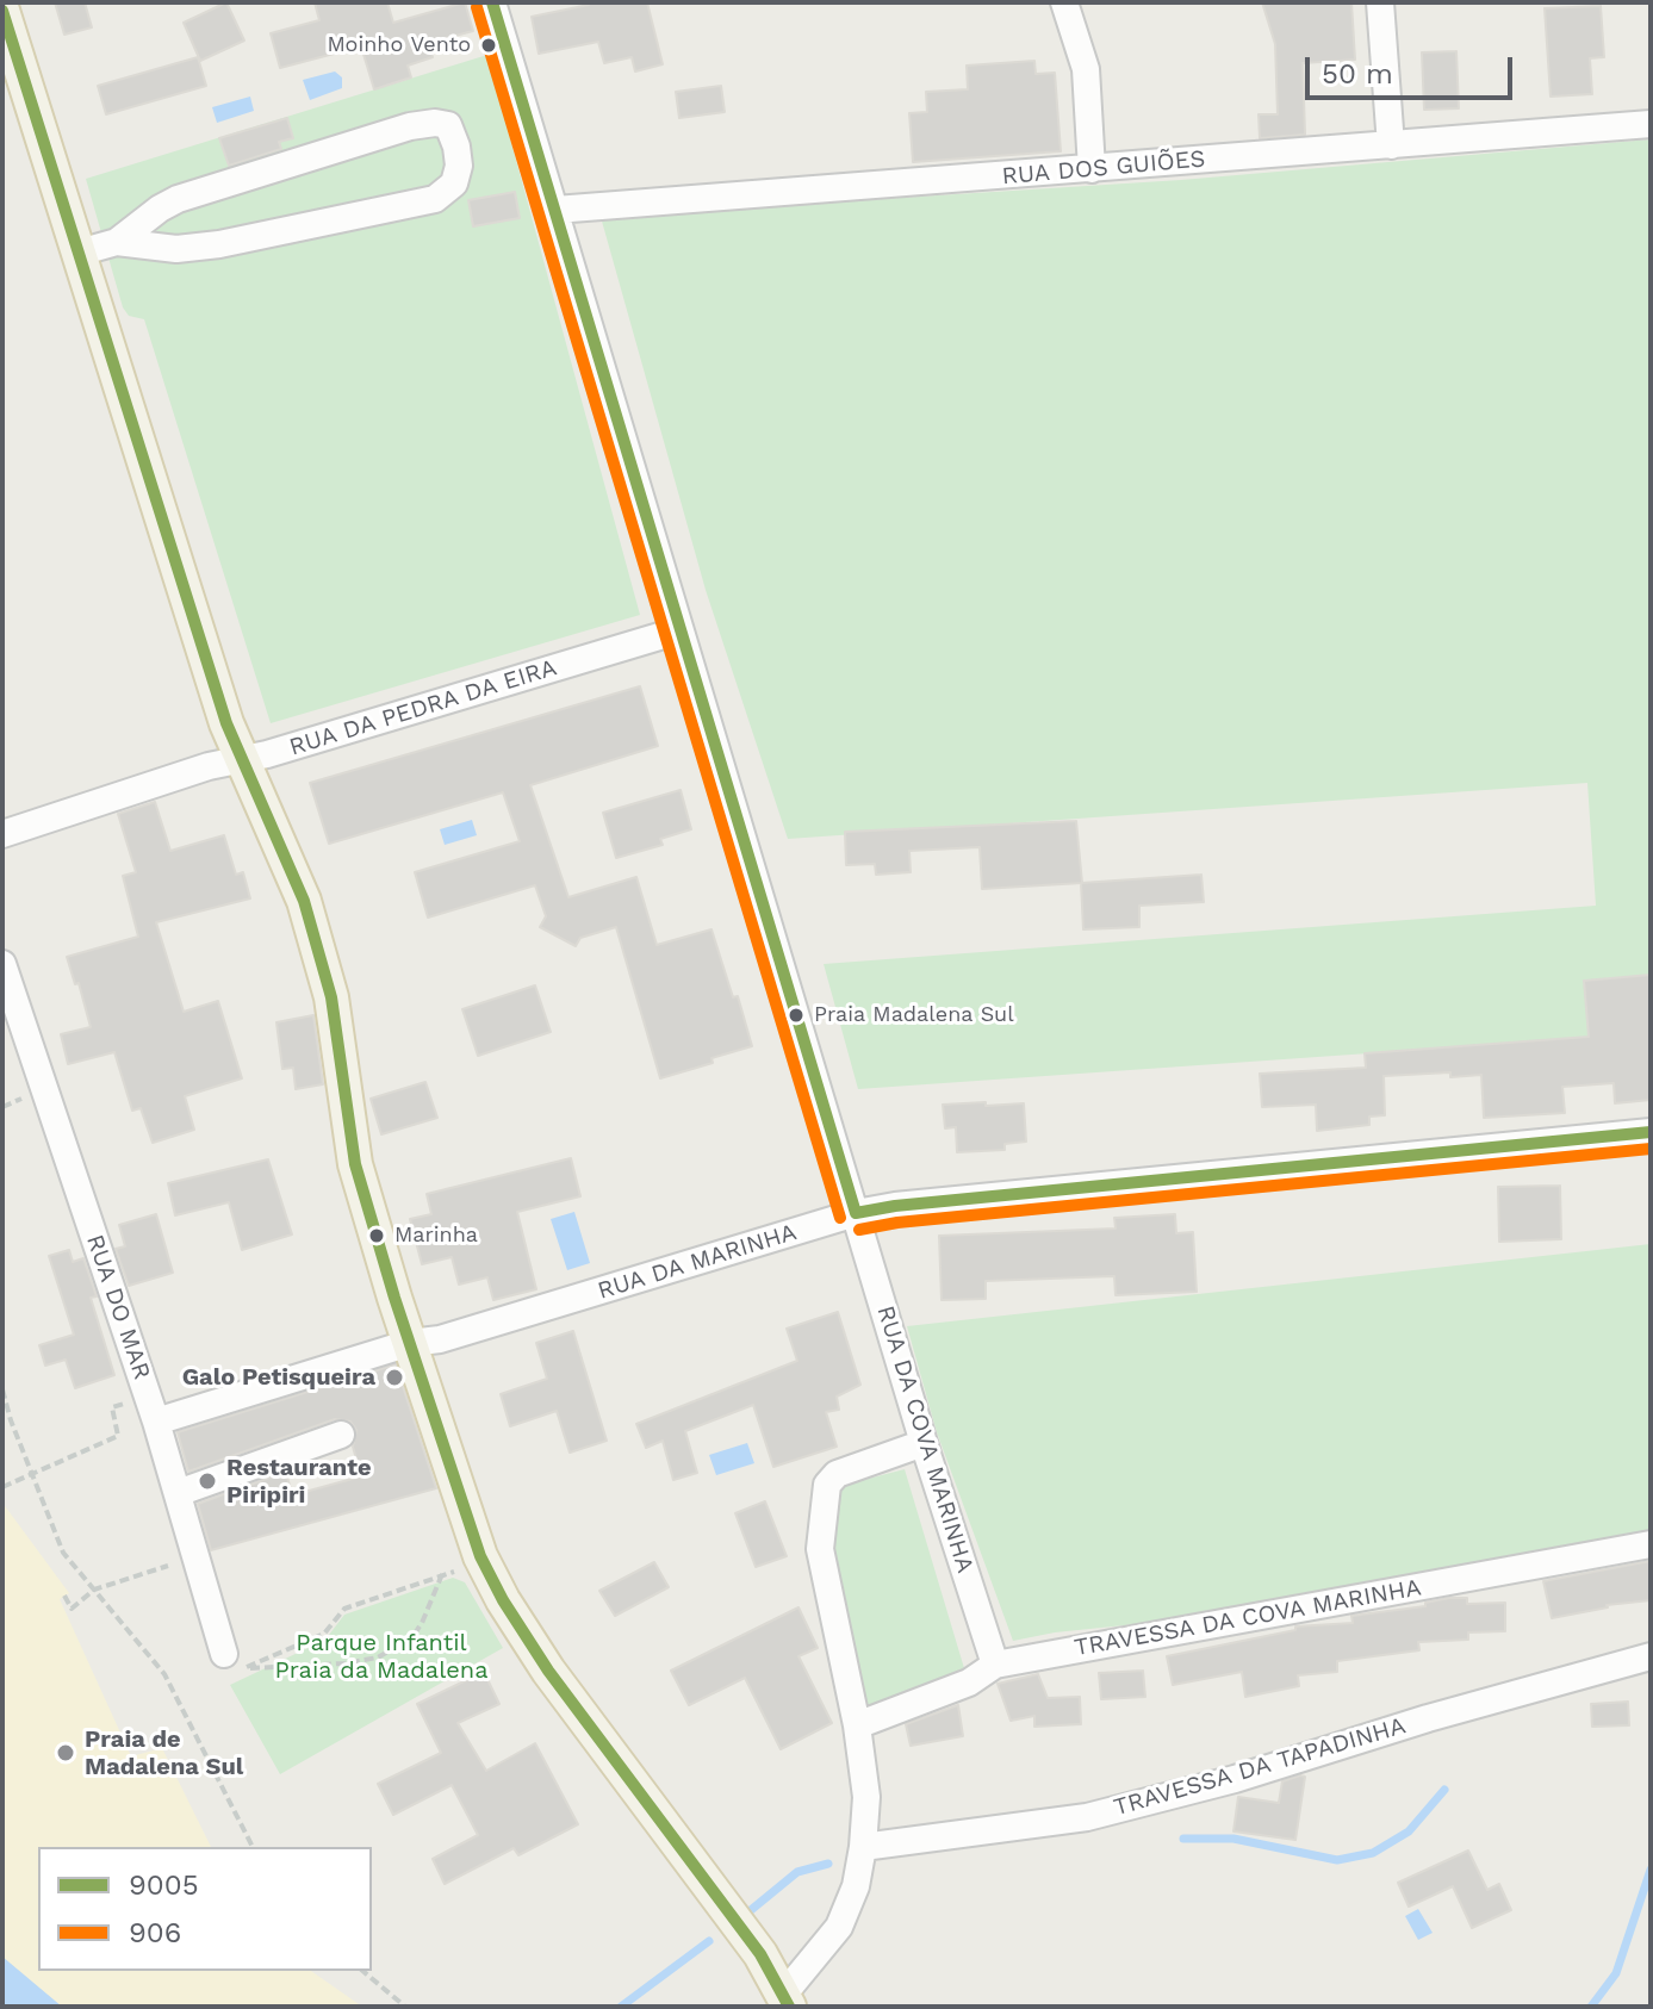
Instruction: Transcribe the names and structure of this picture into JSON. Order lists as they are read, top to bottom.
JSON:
{
  "streets": {
    "street": [
      "RUA DOS GUIÕES",
      "RUA DA PEDRA DA EIRA",
      "RUA DA MARINHA",
      "RUA DO MAR",
      "RUA DA COVA MARINHA",
      "TRAVESSA DA COVA MARINHA",
      "TRAVESSA DA TAPADINHA"
    ]
  },
  "crossings": [
    ["RUA DOS GUIÕES", "RUA DA COVA MARINHA"],
    ["RUA DA PEDRA DA EIRA", "RUA DA COVA MARINHA"],
    ["RUA DA MARINHA", "RUA DO MAR"],
    ["RUA DA MARINHA", "RUA DA COVA MARINHA"],
    ["RUA DA COVA MARINHA", "TRAVESSA DA COVA MARINHA"]
  ],
  "parks": ["Parque Infantil Praia da Madalena"],
  "places": [
    "Moinho Vento",
    "Praia Madalena Sul",
    "Marinha",
    "Galo Petisqueira",
    "Restaurante Piripiri",
    "Praia de Madalena Sul"
  ],
  "lines": ["transit line 9005", "transit line 906"],
  "legend": ["9005", "906"],
  "scale_bar": "50 m"
}
